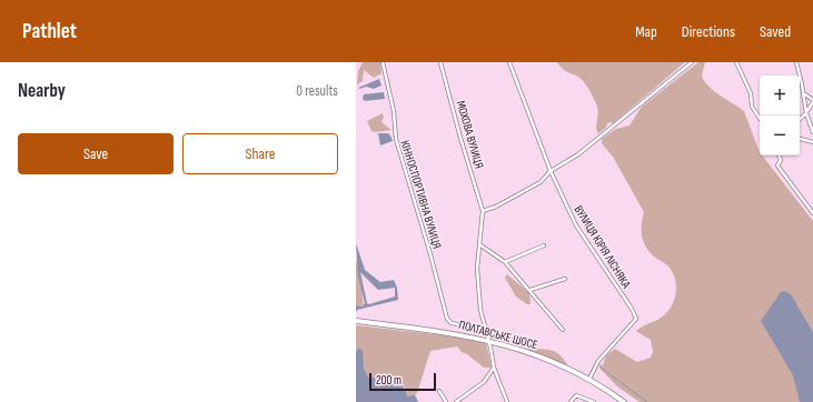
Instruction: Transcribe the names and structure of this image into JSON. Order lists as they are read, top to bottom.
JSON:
{
  "streets": {
    "main road": ["ПОЛТАВСЬКЕ ШОСЕ"],
    "street": ["МОХОВА ВУЛИЦЯ", "КІННОСПОРТИВНА ВУЛИЦЯ", "ВУЛИЦЯ ЮРІЯ ЛІСНЯКА"]
  },
  "crossings": [
    ["МОХОВА ВУЛИЦЯ", "КІННОСПОРТИВНА ВУЛИЦЯ"],
    ["МОХОВА ВУЛИЦЯ", "ПОЛТАВСЬКЕ ШОСЕ"],
    ["ВУЛИЦЯ ЮРІЯ ЛІСНЯКА", "ПОЛТАВСЬКЕ ШОСЕ"]
  ],
  "scale_bar": "200 m",
  "page": {
    "header": "Pathlet",
    "nav": ["Map", "Directions", "Saved"],
    "heading": ["Nearby", "0 results"],
    "map_buttons": ["+", "−"],
    "buttons": ["Save", "Share"],
    "scale": "200 m"
  }
}
